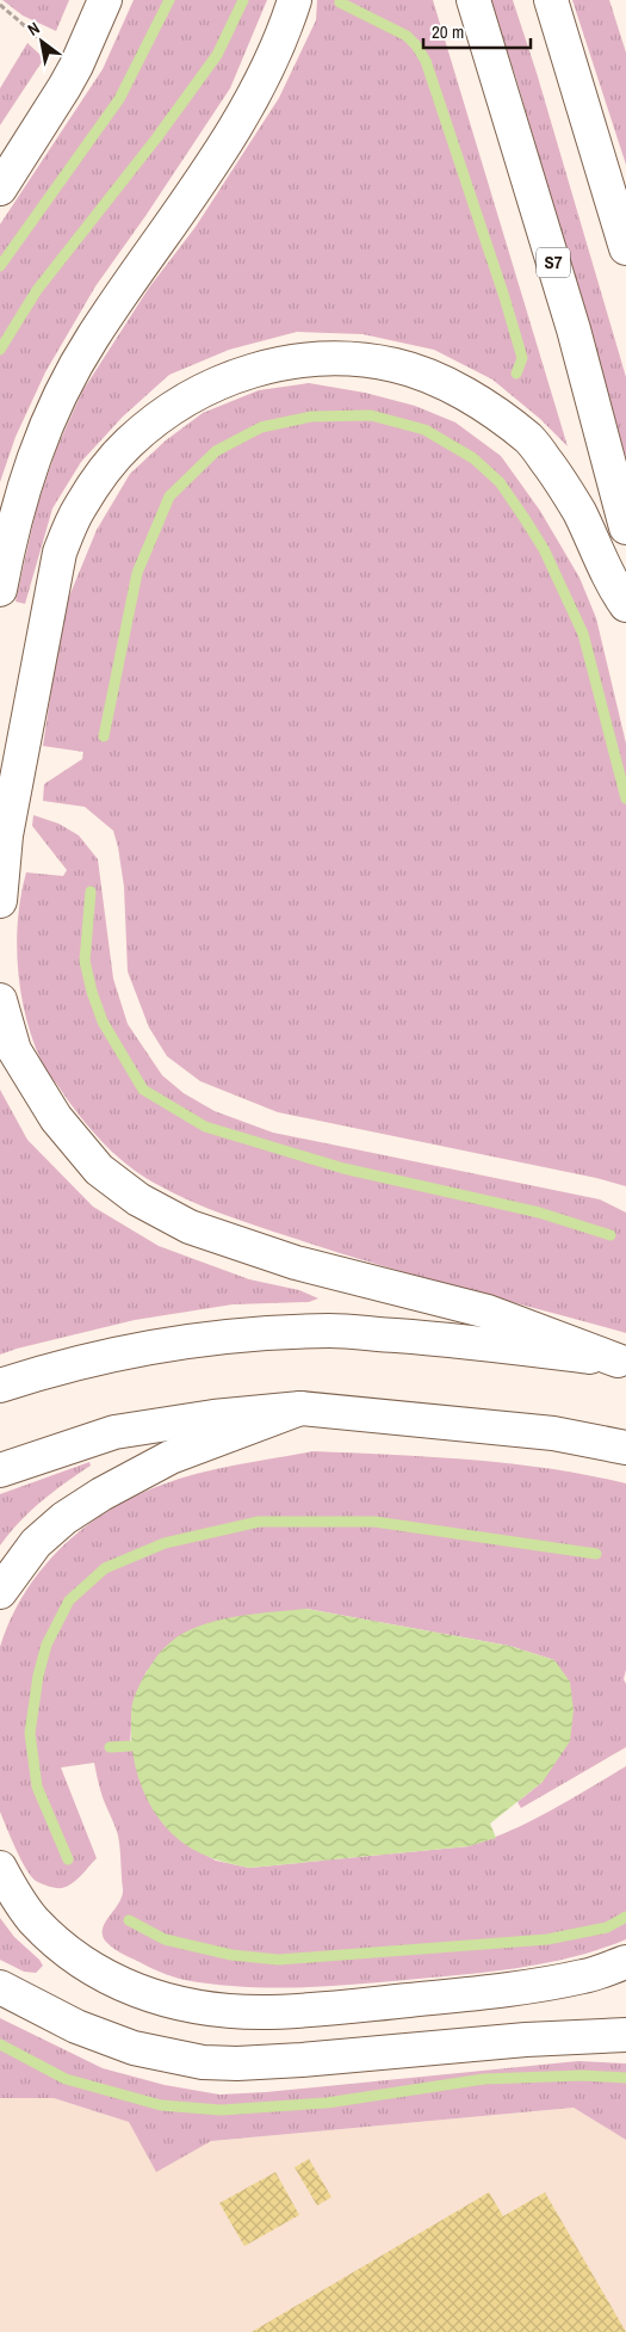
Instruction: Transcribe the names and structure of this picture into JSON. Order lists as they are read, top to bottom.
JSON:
{
  "streets": {
    "main road": ["S7"]
  },
  "scale_bar": "20 m",
  "north": "top left"
}
